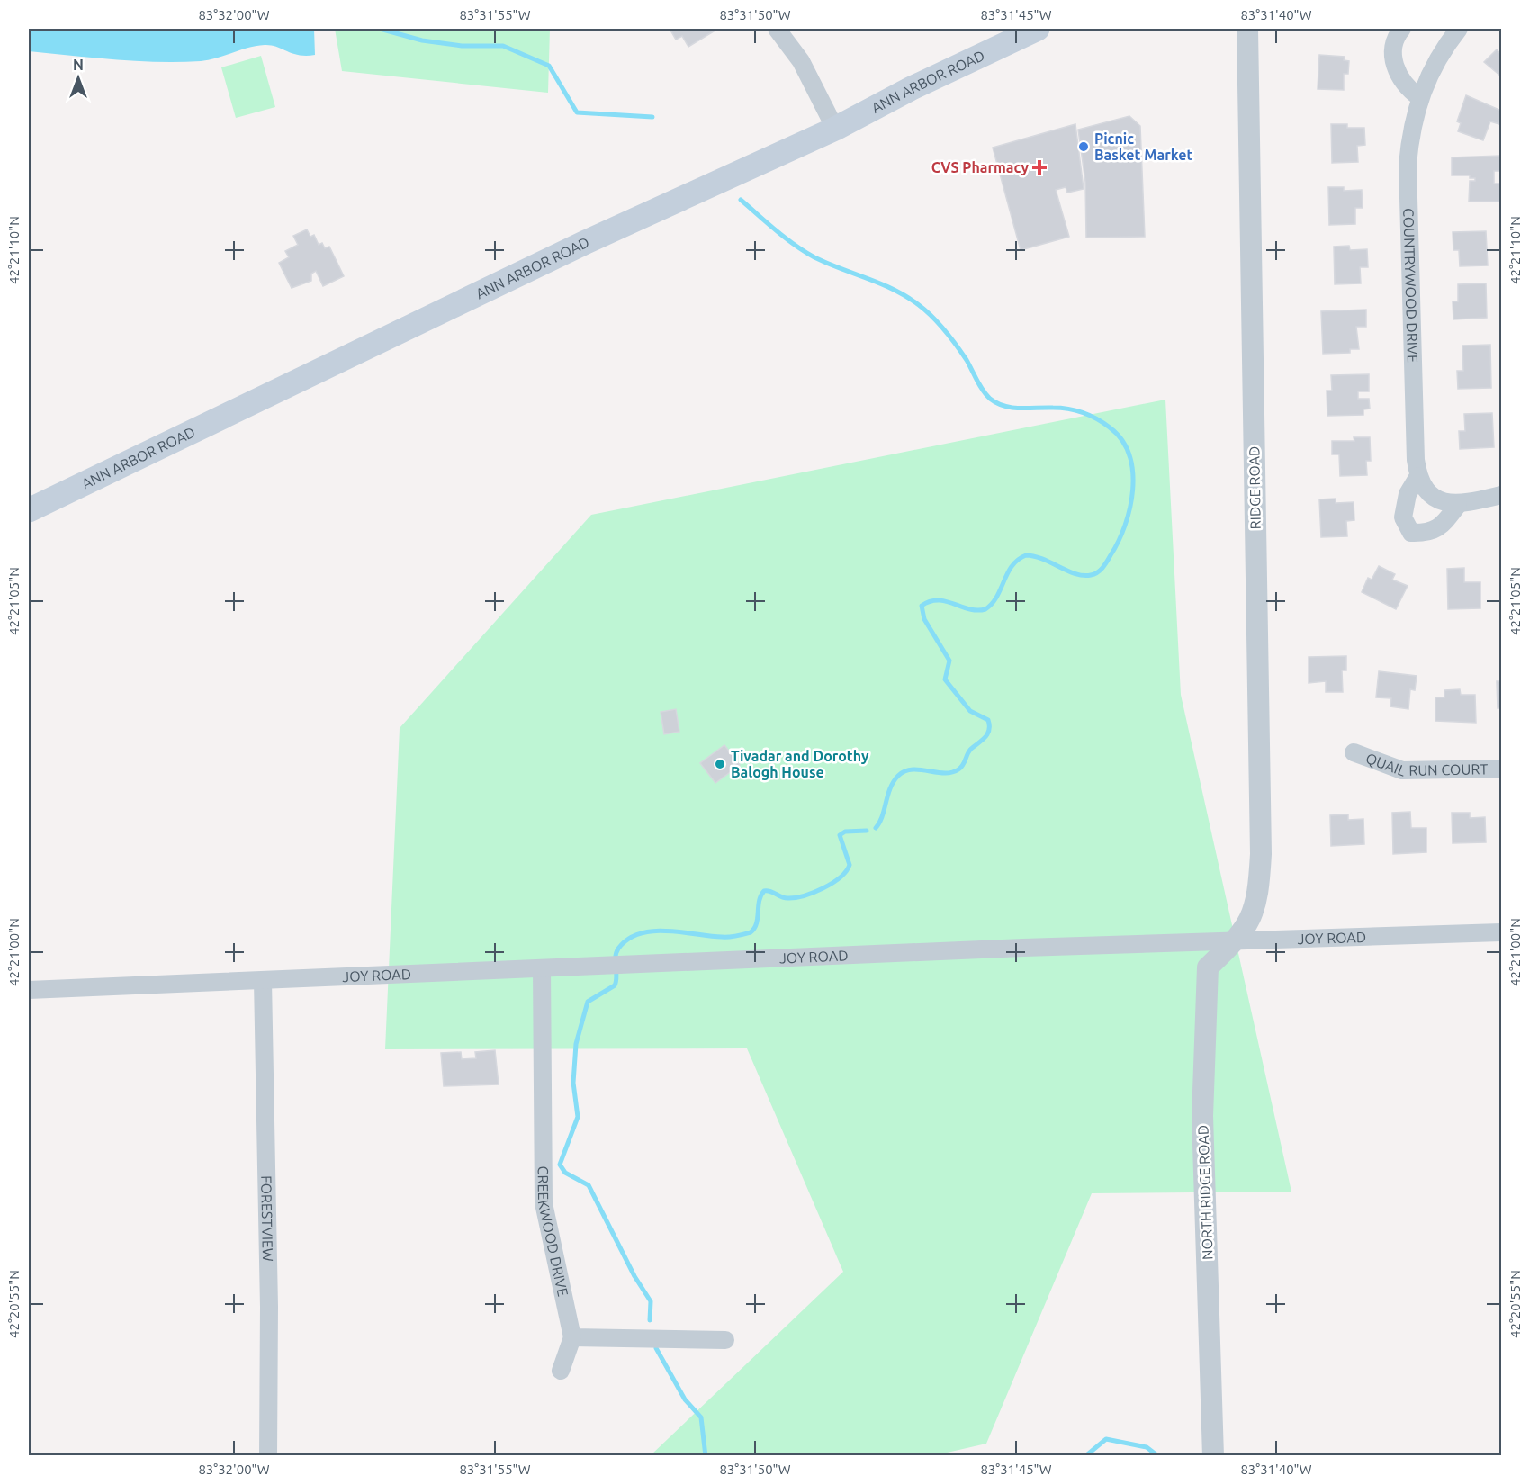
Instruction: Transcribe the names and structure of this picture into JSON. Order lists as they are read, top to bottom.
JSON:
{
  "streets": {
    "main road": ["ANN ARBOR ROAD"],
    "street": [
      "COUNTRYWOOD DRIVE",
      "RIDGE ROAD",
      "QUAIL RUN COURT",
      "JOY ROAD",
      "NORTH RIDGE ROAD",
      "FORESTVIEW",
      "CREEKWOOD DRIVE"
    ]
  },
  "crossings": [
    ["RIDGE ROAD", "JOY ROAD"],
    ["RIDGE ROAD", "NORTH RIDGE ROAD"],
    ["JOY ROAD", "NORTH RIDGE ROAD"],
    ["JOY ROAD", "FORESTVIEW"],
    ["JOY ROAD", "CREEKWOOD DRIVE"]
  ],
  "places": {
    "other": ["Picnic Basket Market", "Tivadar and Dorothy Balogh House"],
    "health": ["CVS Pharmacy"]
  },
  "north": "top",
  "coordinates": [
    "83°32'00\"W",
    "83°31'55\"W",
    "83°31'50\"W",
    "83°31'45\"W",
    "83°31'40\"W",
    "42°21'10\"N",
    "42°21'05\"N",
    "42°21'00\"N",
    "42°20'55\"N"
  ]
}
